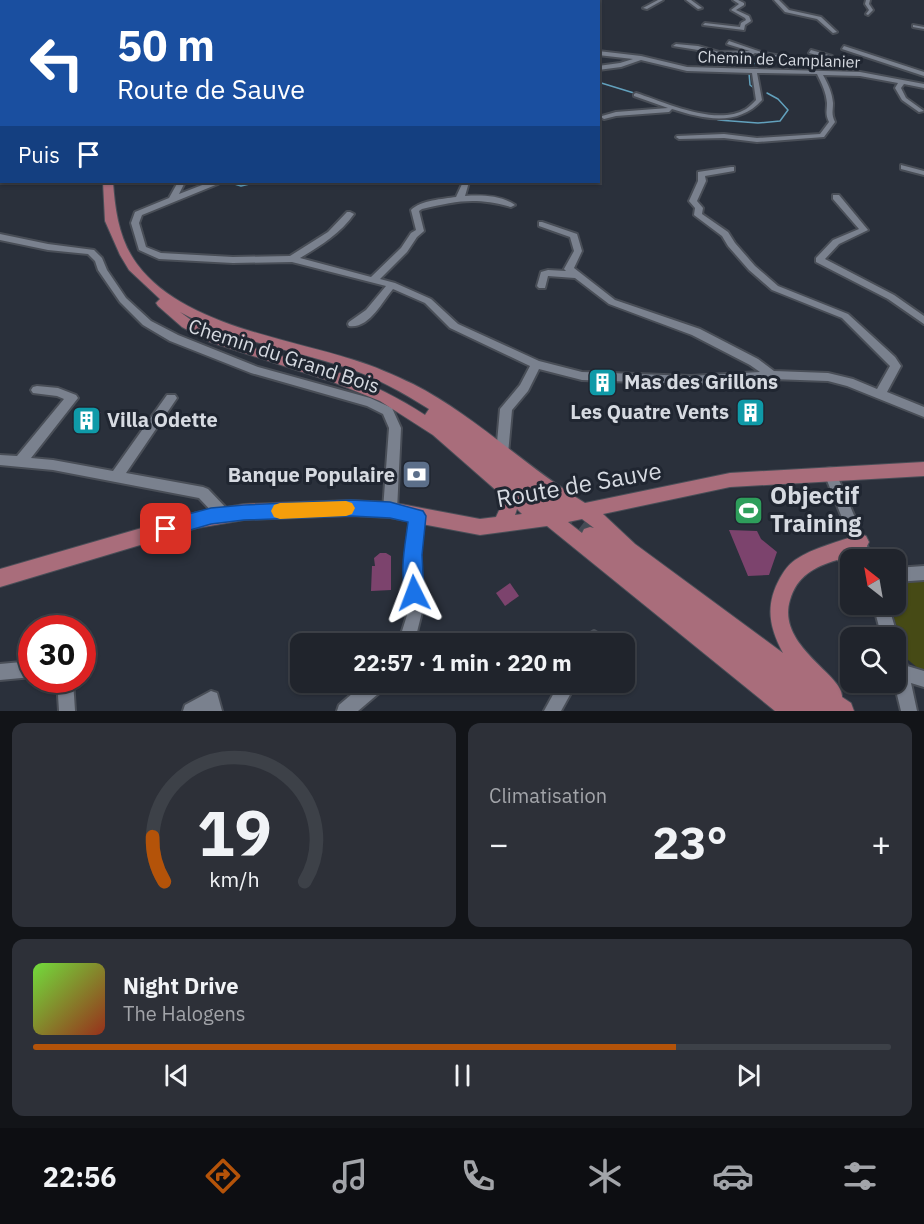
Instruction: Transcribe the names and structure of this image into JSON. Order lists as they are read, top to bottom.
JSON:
{
  "streets": {
    "main road": ["Route de Sauve"],
    "street": ["Chemin de Camplanier", "Chemin du Grand Bois"]
  },
  "crossings": [
    ["Chemin du Grand Bois", "Route de Sauve"]
  ],
  "places": {
    "building": ["Mas des Grillons", "Les Quatre Vents", "Villa Odette"],
    "bank": ["Banque Populaire"],
    "sports": ["Objectif Training"]
  },
  "north": "top left",
  "page": {
    "turn": ["50 m", "Route de Sauve"],
    "then": "Puis",
    "limit": "30",
    "trip": "22:57 · 1 min · 220 m",
    "tile": "Climatisation",
    "heat": ["−", "23°", "+"],
    "song": ["Night Drive", "The Halogens"],
    "tabs": "22:56",
    "gauge": ["19", "km/h"]
  }
}
